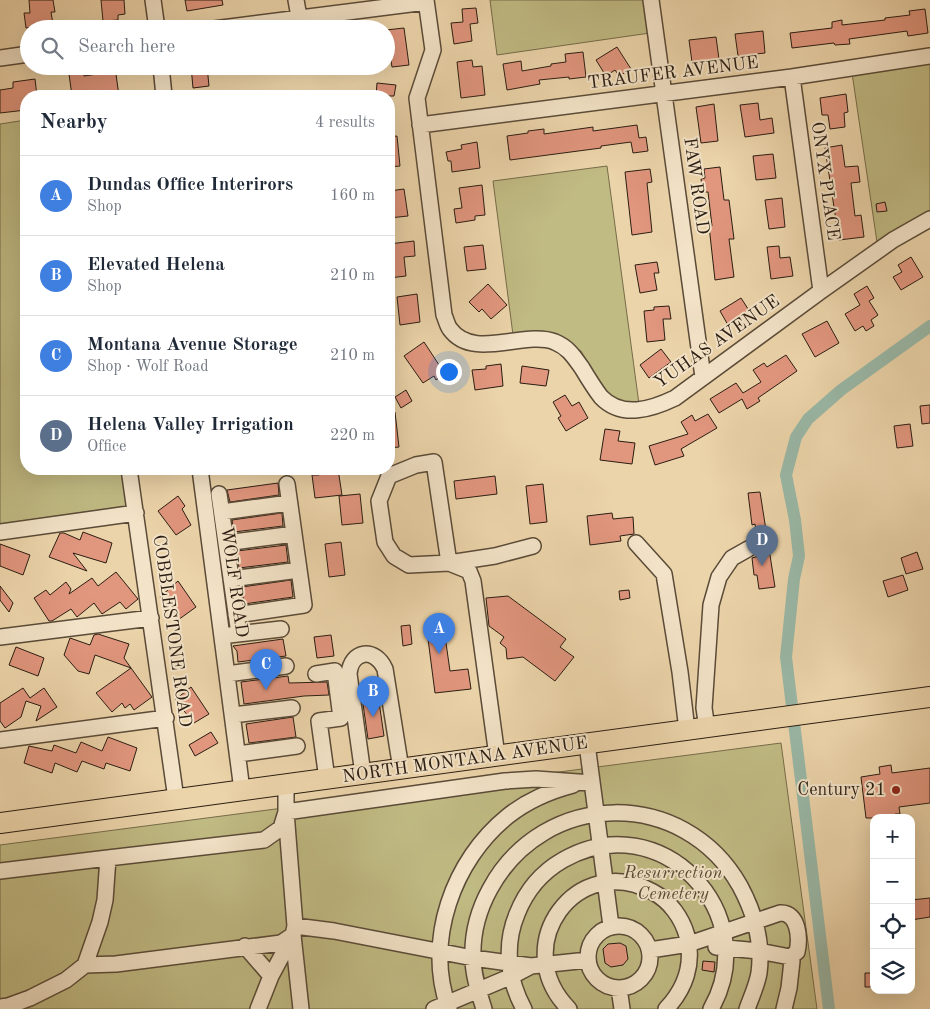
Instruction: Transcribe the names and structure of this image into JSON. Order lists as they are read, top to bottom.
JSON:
{
  "streets": {
    "main road": ["NORTH MONTANA AVENUE"],
    "street": [
      "TRAUFER AVENUE",
      "ONYX PLACE",
      "FAW ROAD",
      "YUHAS AVENUE",
      "WOLF ROAD",
      "COBBLESTONE ROAD"
    ]
  },
  "crossings": [
    ["TRAUFER AVENUE", "ONYX PLACE"],
    ["TRAUFER AVENUE", "FAW ROAD"],
    ["TRAUFER AVENUE", "YUHAS AVENUE"],
    ["ONYX PLACE", "YUHAS AVENUE"],
    ["FAW ROAD", "YUHAS AVENUE"],
    ["WOLF ROAD", "NORTH MONTANA AVENUE"],
    ["COBBLESTONE ROAD", "NORTH MONTANA AVENUE"]
  ],
  "parks": ["Resurrection Cemetery"],
  "places": ["Century 21"],
  "page": {
    "search": "Search here",
    "heading": ["Nearby", "4 results"],
    "list": [
      {
        "mark": "A",
        "name": "Dundas Office Interirors",
        "note": "Shop",
        "value": "160 m"
      },
      {
        "mark": "B",
        "name": "Elevated Helena",
        "note": "Shop",
        "value": "210 m"
      },
      {
        "mark": "C",
        "name": "Montana Avenue Storage",
        "note": "Shop · Wolf Road",
        "value": "210 m"
      },
      {
        "mark": "D",
        "name": "Helena Valley Irrigation",
        "note": "Office",
        "value": "220 m"
      }
    ],
    "pins": [
      "D",
      "A",
      "C",
      "B"
    ],
    "map_buttons": ["+", "−"]
  }
}
